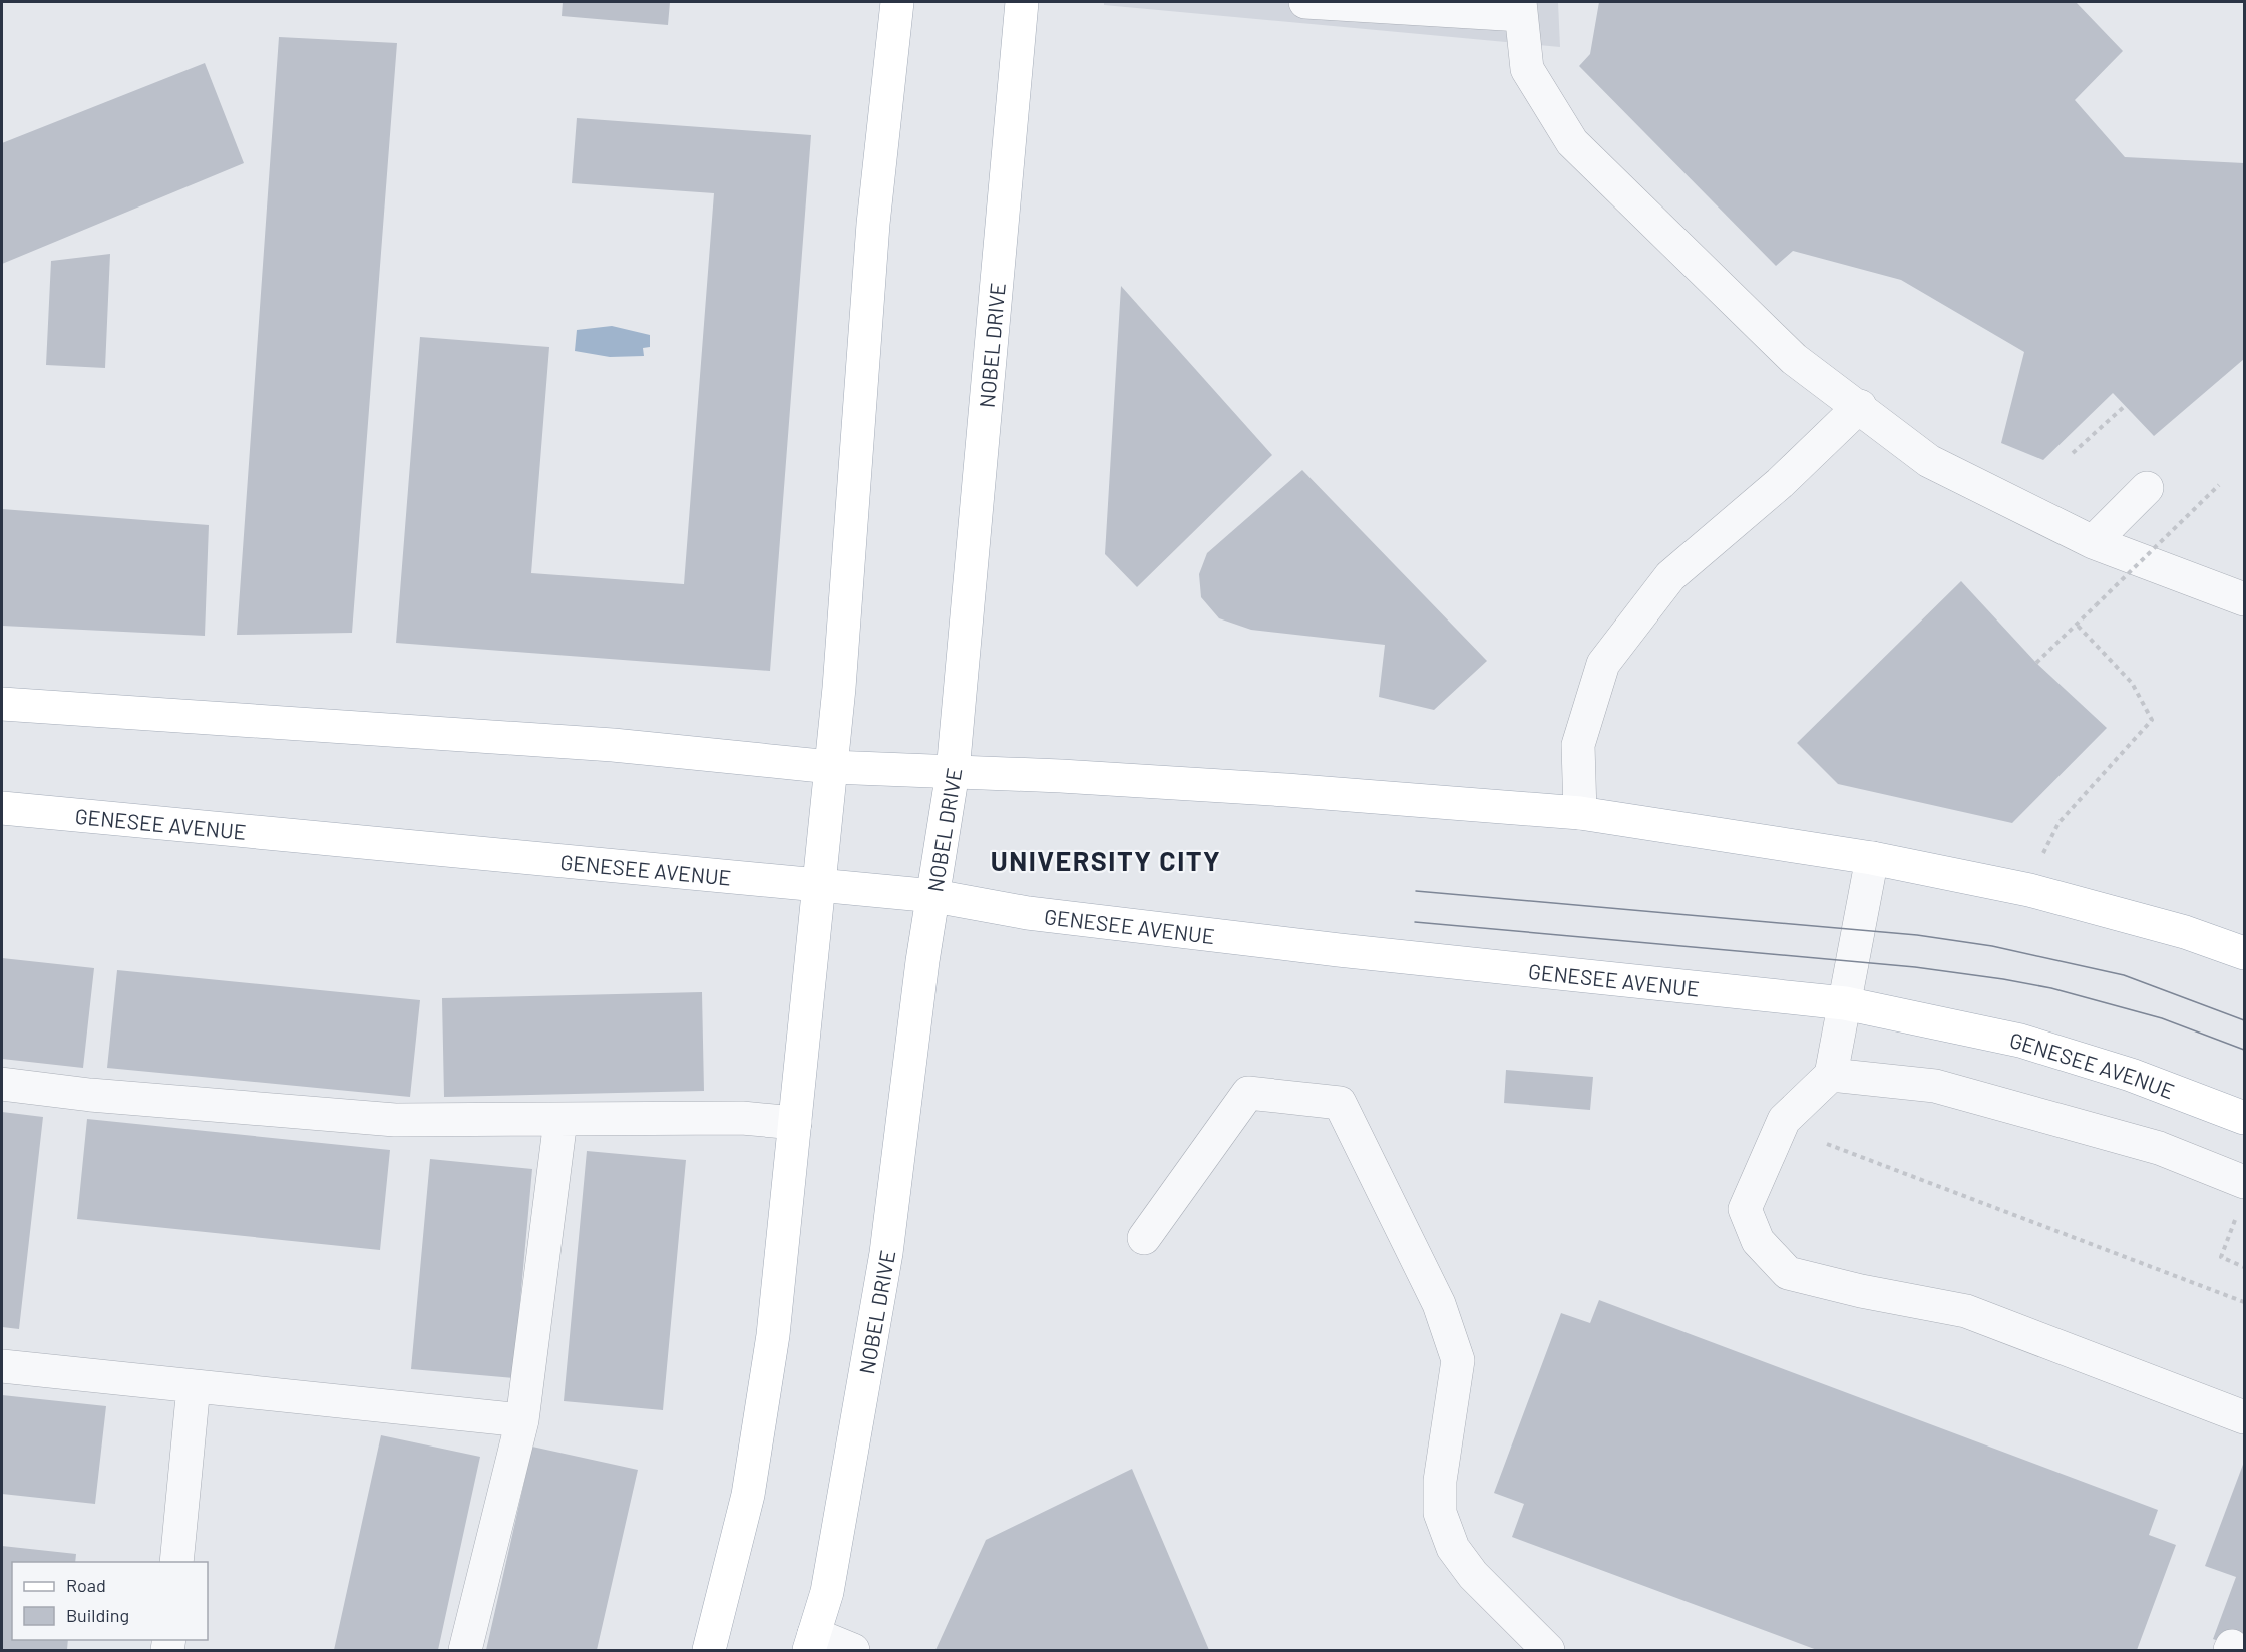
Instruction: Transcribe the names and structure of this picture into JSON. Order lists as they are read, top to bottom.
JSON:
{
  "streets": {
    "main road": ["NOBEL DRIVE", "GENESEE AVENUE"]
  },
  "crossings": [
    ["NOBEL DRIVE", "GENESEE AVENUE"]
  ],
  "districts": ["UNIVERSITY CITY"],
  "legend": ["Road", "Building"]
}
